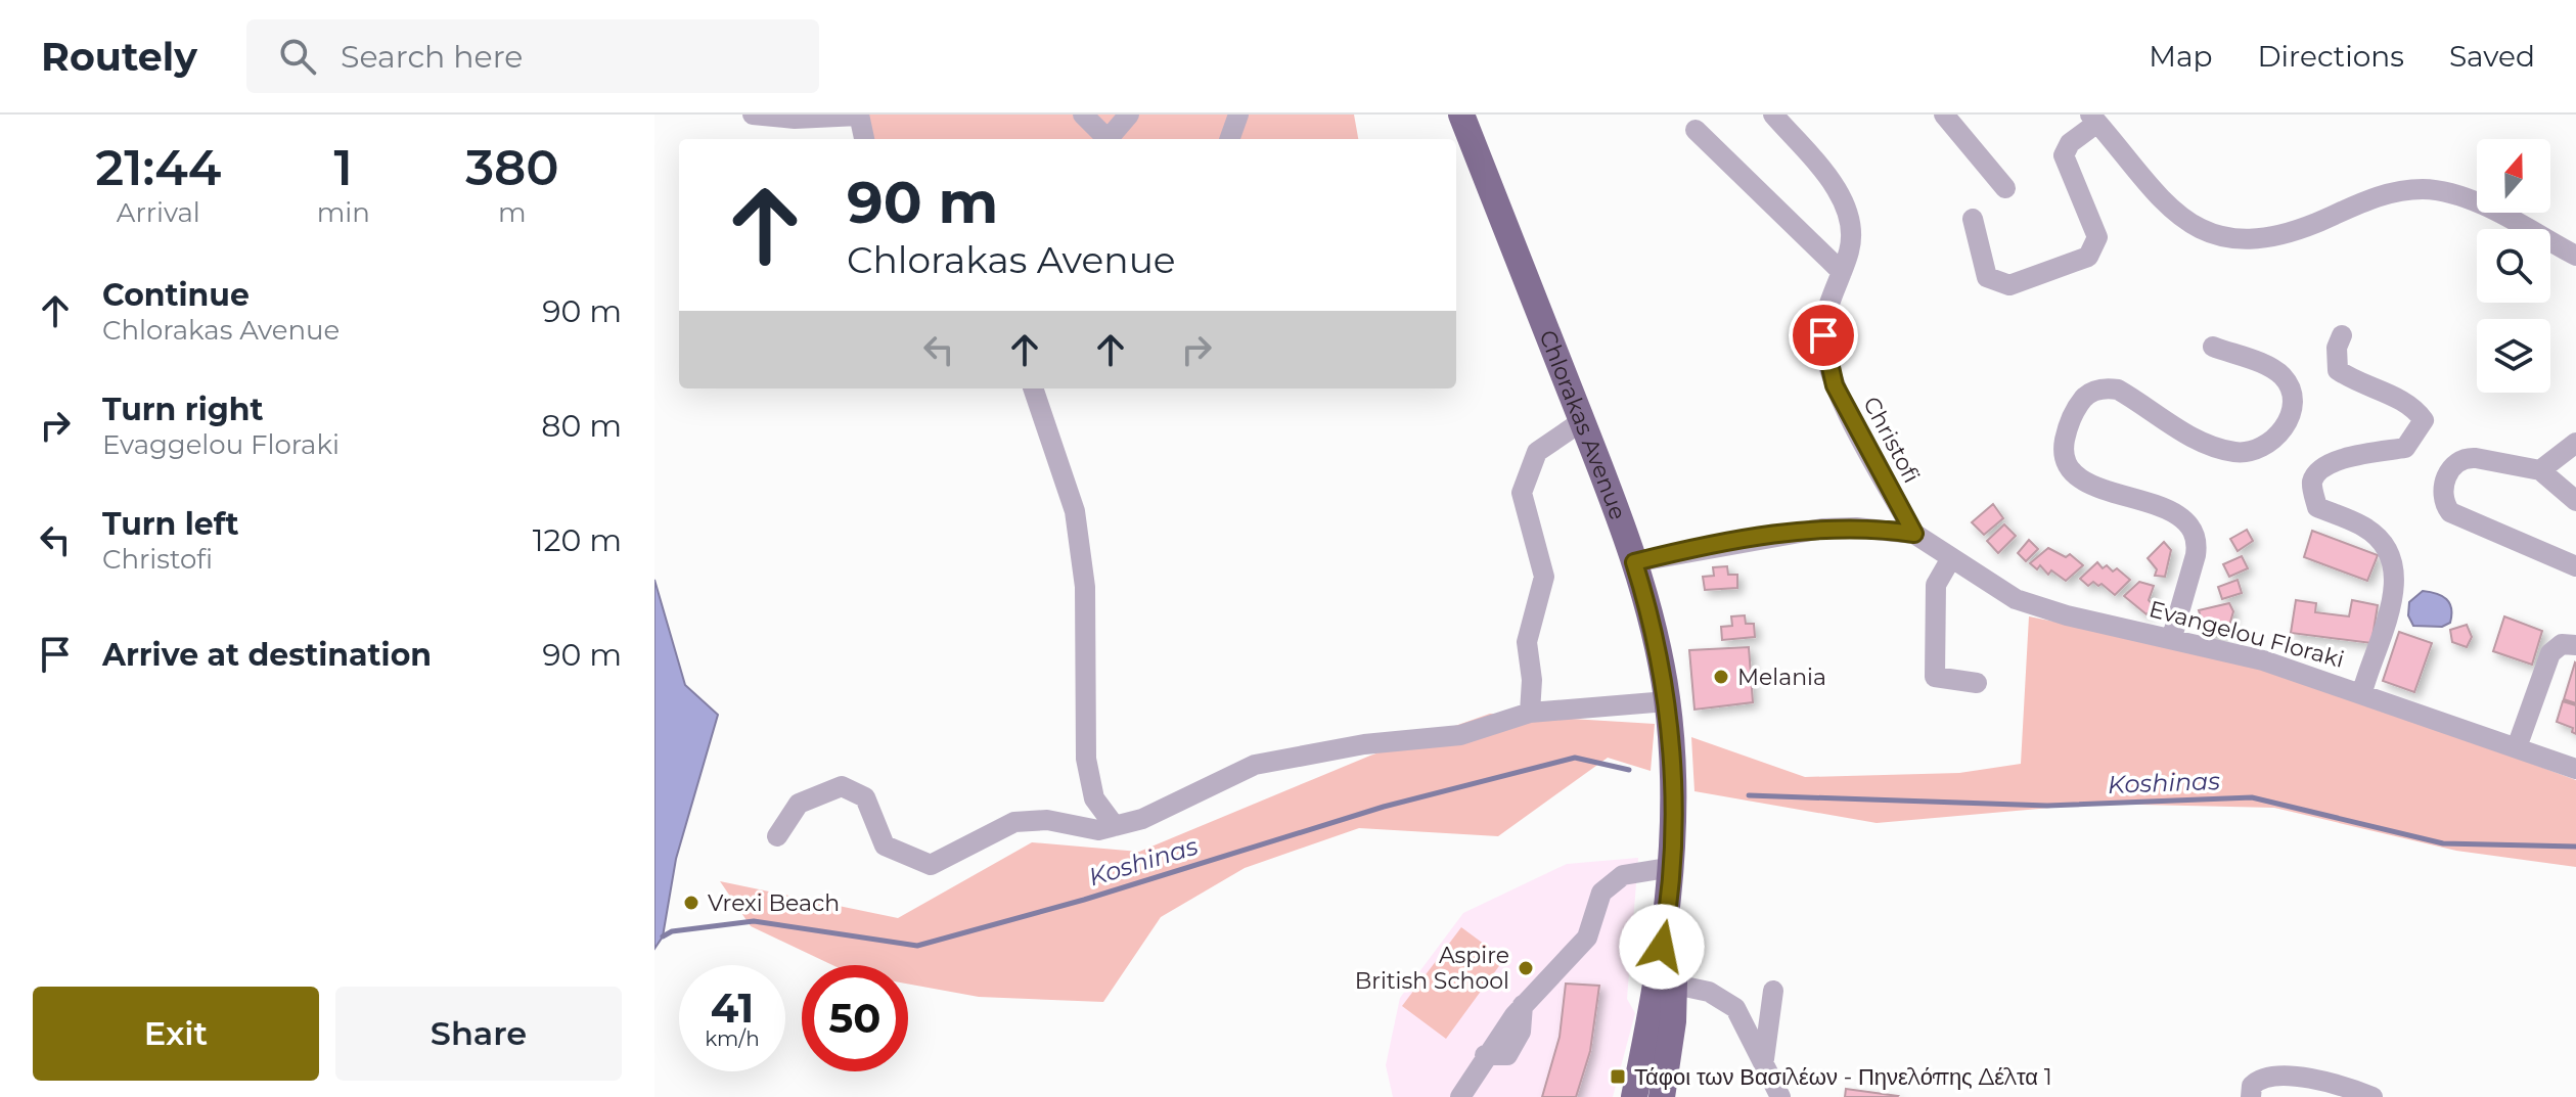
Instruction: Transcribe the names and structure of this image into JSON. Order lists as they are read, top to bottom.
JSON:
{
  "streets": {
    "main road": ["Chlorakas Avenue"],
    "street": ["Christofi", "Evangelou Floraki"]
  },
  "crossings": [
    ["Christofi", "Evangelou Floraki"]
  ],
  "water": ["Koshinas"],
  "places": {
    "other": ["Melania", "Vrexi Beach", "Aspire British School"],
    "transit": ["Τάφοι των Βασιλέων - Πηνελόπης Δέλτα 1"]
  },
  "north": "top",
  "page": {
    "header": "Routely",
    "search": "Search here",
    "nav": ["Map", "Directions", "Saved"],
    "eta": [
      "21:44",
      "Arrival",
      "1",
      "min",
      "380",
      "m"
    ],
    "turn": ["90 m", "Chlorakas Avenue"],
    "list": [
      {
        "name": "Continue",
        "note": "Chlorakas Avenue",
        "value": "90 m"
      },
      {
        "name": "Turn right",
        "note": "Evaggelou Floraki",
        "value": "80 m"
      },
      {
        "name": "Turn left",
        "note": "Christofi",
        "value": "120 m"
      },
      {
        "name": "Arrive at destination",
        "value": "90 m"
      }
    ],
    "speed": "41 km/h",
    "limit": "50",
    "buttons": ["Exit", "Share"]
  }
}
